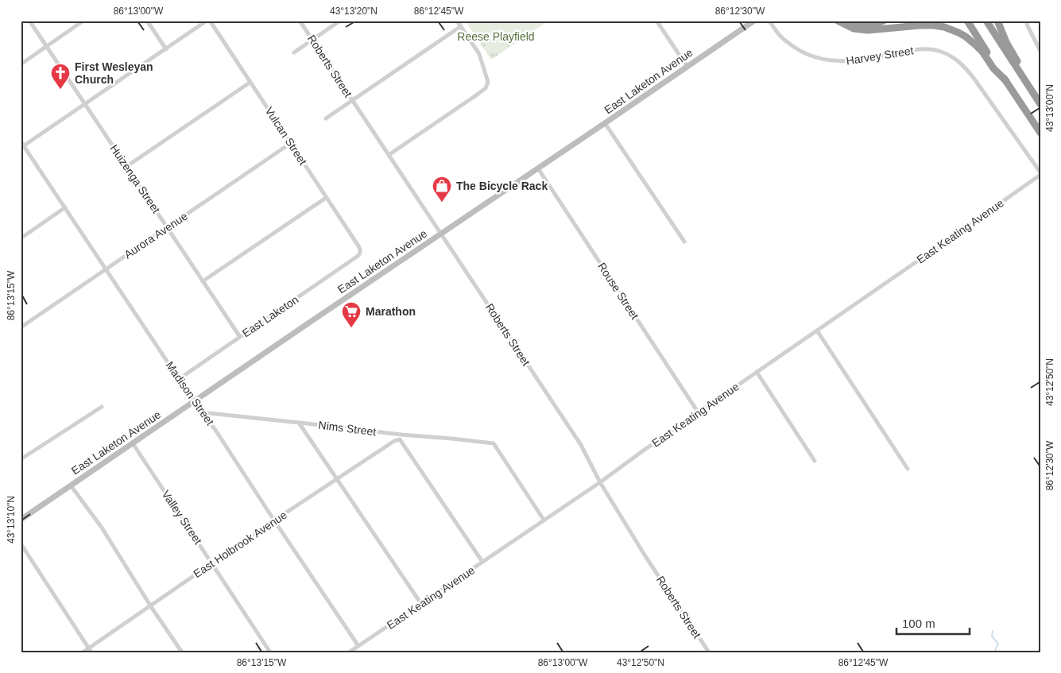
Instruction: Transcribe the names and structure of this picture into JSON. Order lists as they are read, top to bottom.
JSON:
{
  "streets": {
    "main road": ["East Laketon Avenue"],
    "street": [
      "Harvey Street",
      "Roberts Street",
      "Vulcan Street",
      "Huizenga Street",
      "East Keating Avenue",
      "Aurora Avenue",
      "Rouse Street",
      "East Laketon",
      "Madison Street",
      "Nims Street",
      "Valley Street",
      "East Holbrook Avenue"
    ]
  },
  "crossings": [
    ["Harvey Street", "East Keating Avenue"],
    ["Roberts Street", "East Laketon Avenue"],
    ["Roberts Street", "East Keating Avenue"],
    ["East Laketon Avenue", "Rouse Street"],
    ["East Laketon Avenue", "Madison Street"],
    ["East Laketon Avenue", "Valley Street"],
    ["Vulcan Street", "Aurora Avenue"],
    ["Vulcan Street", "East Laketon"],
    ["Huizenga Street", "Aurora Avenue"],
    ["Huizenga Street", "East Laketon"],
    ["East Keating Avenue", "Rouse Street"],
    ["East Keating Avenue", "Madison Street"],
    ["East Keating Avenue", "Nims Street"],
    ["East Keating Avenue", "East Holbrook Avenue"],
    ["Aurora Avenue", "Madison Street"],
    ["East Laketon", "Madison Street"],
    ["Madison Street", "Nims Street"],
    ["Madison Street", "East Holbrook Avenue"],
    ["Valley Street", "East Holbrook Avenue"]
  ],
  "parks": ["Reese Playfield"],
  "places": {
    "church": ["First Wesleyan Church"],
    "shop": ["The Bicycle Rack"],
    "supermarket": ["Marathon"]
  },
  "scale_bar": "100 m",
  "coordinates": [
    "86°13'00\"W",
    "43°13'20\"N",
    "86°12'45\"W",
    "86°12'30\"W",
    "43°13'00\"N",
    "86°13'15\"W",
    "43°12'50\"N",
    "43°13'10\"N"
  ]
}
